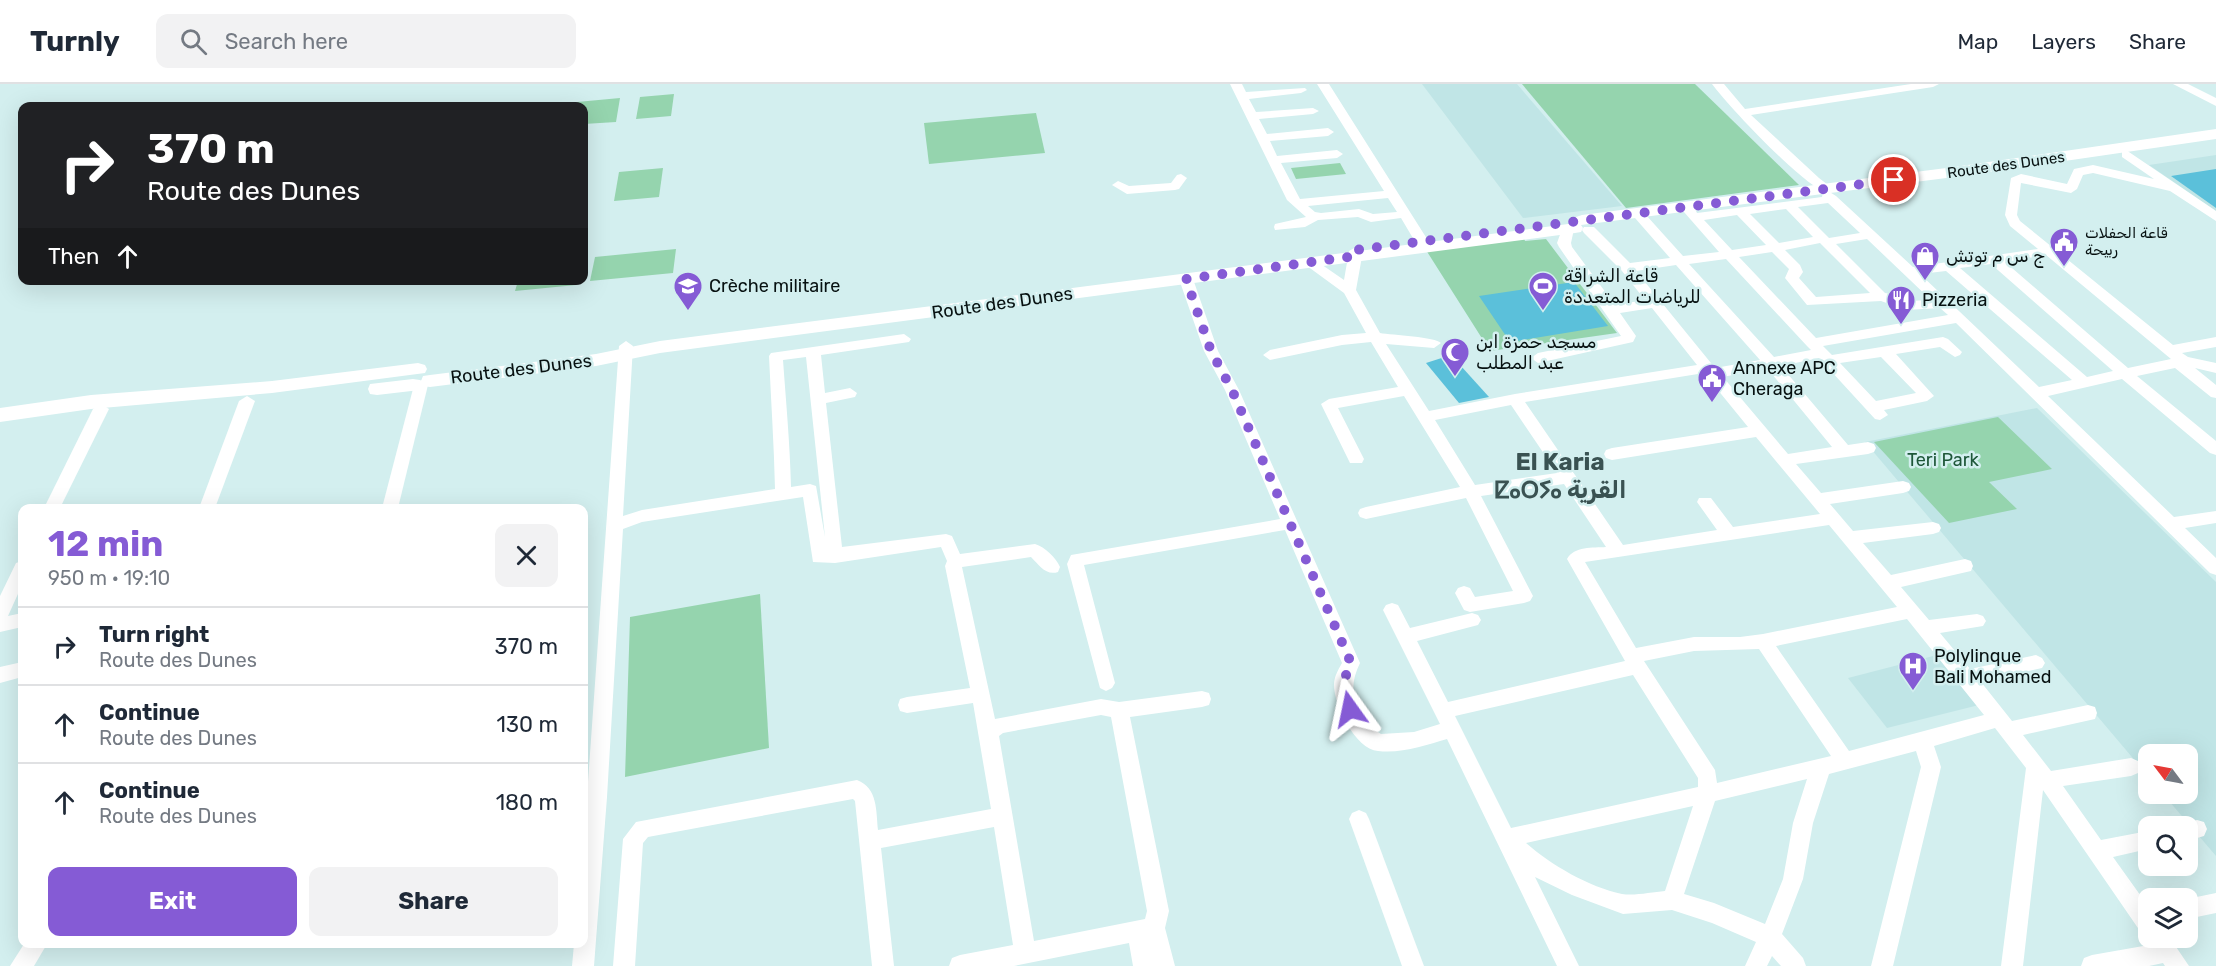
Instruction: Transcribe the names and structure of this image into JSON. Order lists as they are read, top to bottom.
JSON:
{
  "streets": {
    "main road": ["Route des Dunes"]
  },
  "districts": ["El Karia ⵇⴰⵔⵢⴰ القرية"],
  "parks": ["Teri Park"],
  "places": {
    "public building": ["قاعة الحفلات ربيحة", "Annexe APC Cheraga"],
    "shop": ["ج س م توتش"],
    "school or university": ["Crèche militaire"],
    "sports": ["قاعة الشراقة للرياضات المتعددة"],
    "restaurant": ["Pizzeria"],
    "mosque": ["مسجد حمزة ابن عبد المطلب"],
    "hospital": ["Polylinque Bali Mohamed"]
  },
  "north": "top left",
  "page": {
    "header": "Turnly",
    "search": "Search here",
    "nav": ["Map", "Layers", "Share"],
    "turn": ["370 m", "Route des Dunes"],
    "then": "Then",
    "heading": ["12 min", "950 m · 19:10"],
    "list": [
      {
        "name": "Turn right",
        "note": "Route des Dunes",
        "value": "370 m"
      },
      {
        "name": "Continue",
        "note": "Route des Dunes",
        "value": "130 m"
      },
      {
        "name": "Continue",
        "note": "Route des Dunes",
        "value": "180 m"
      }
    ],
    "buttons": ["Exit", "Share"]
  }
}
